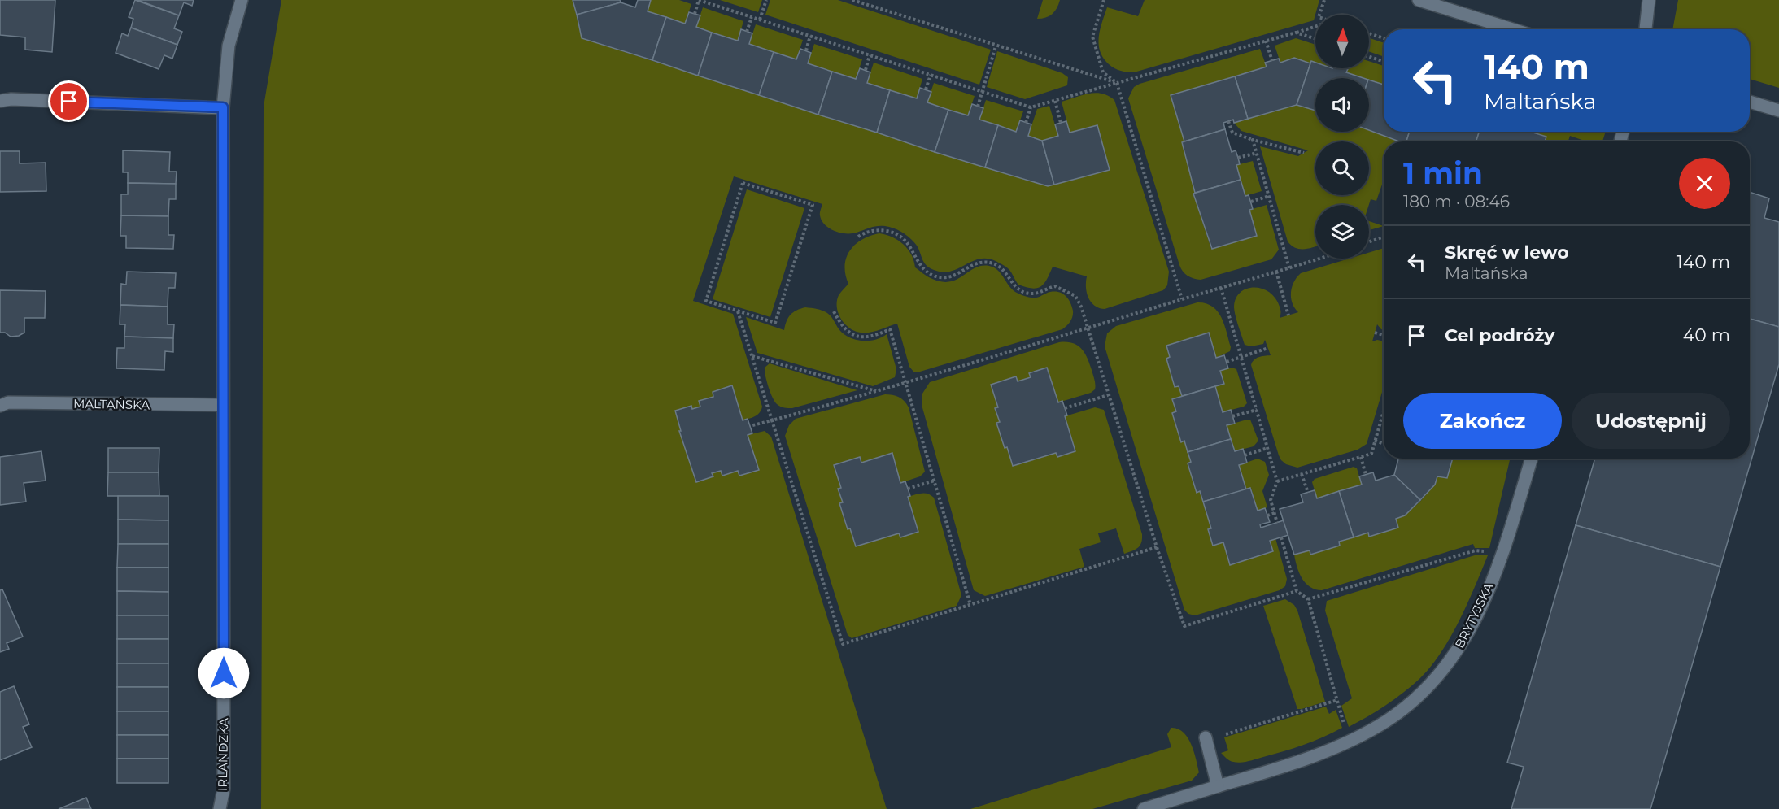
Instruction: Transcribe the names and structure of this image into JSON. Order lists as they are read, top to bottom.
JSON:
{
  "streets": {
    "street": ["MALTAŃSKA", "BRYTYJSKA", "IRLANDZKA"]
  },
  "crossings": [
    ["MALTAŃSKA", "IRLANDZKA"]
  ],
  "north": "top",
  "page": {
    "turn": ["140 m", "Maltańska"],
    "heading": ["1 min", "180 m · 08:46"],
    "list": [
      {
        "name": "Skręć w lewo",
        "note": "Maltańska",
        "value": "140 m"
      },
      {
        "name": "Cel podróży",
        "value": "40 m"
      }
    ],
    "buttons": ["Zakończ", "Udostępnij"]
  }
}
